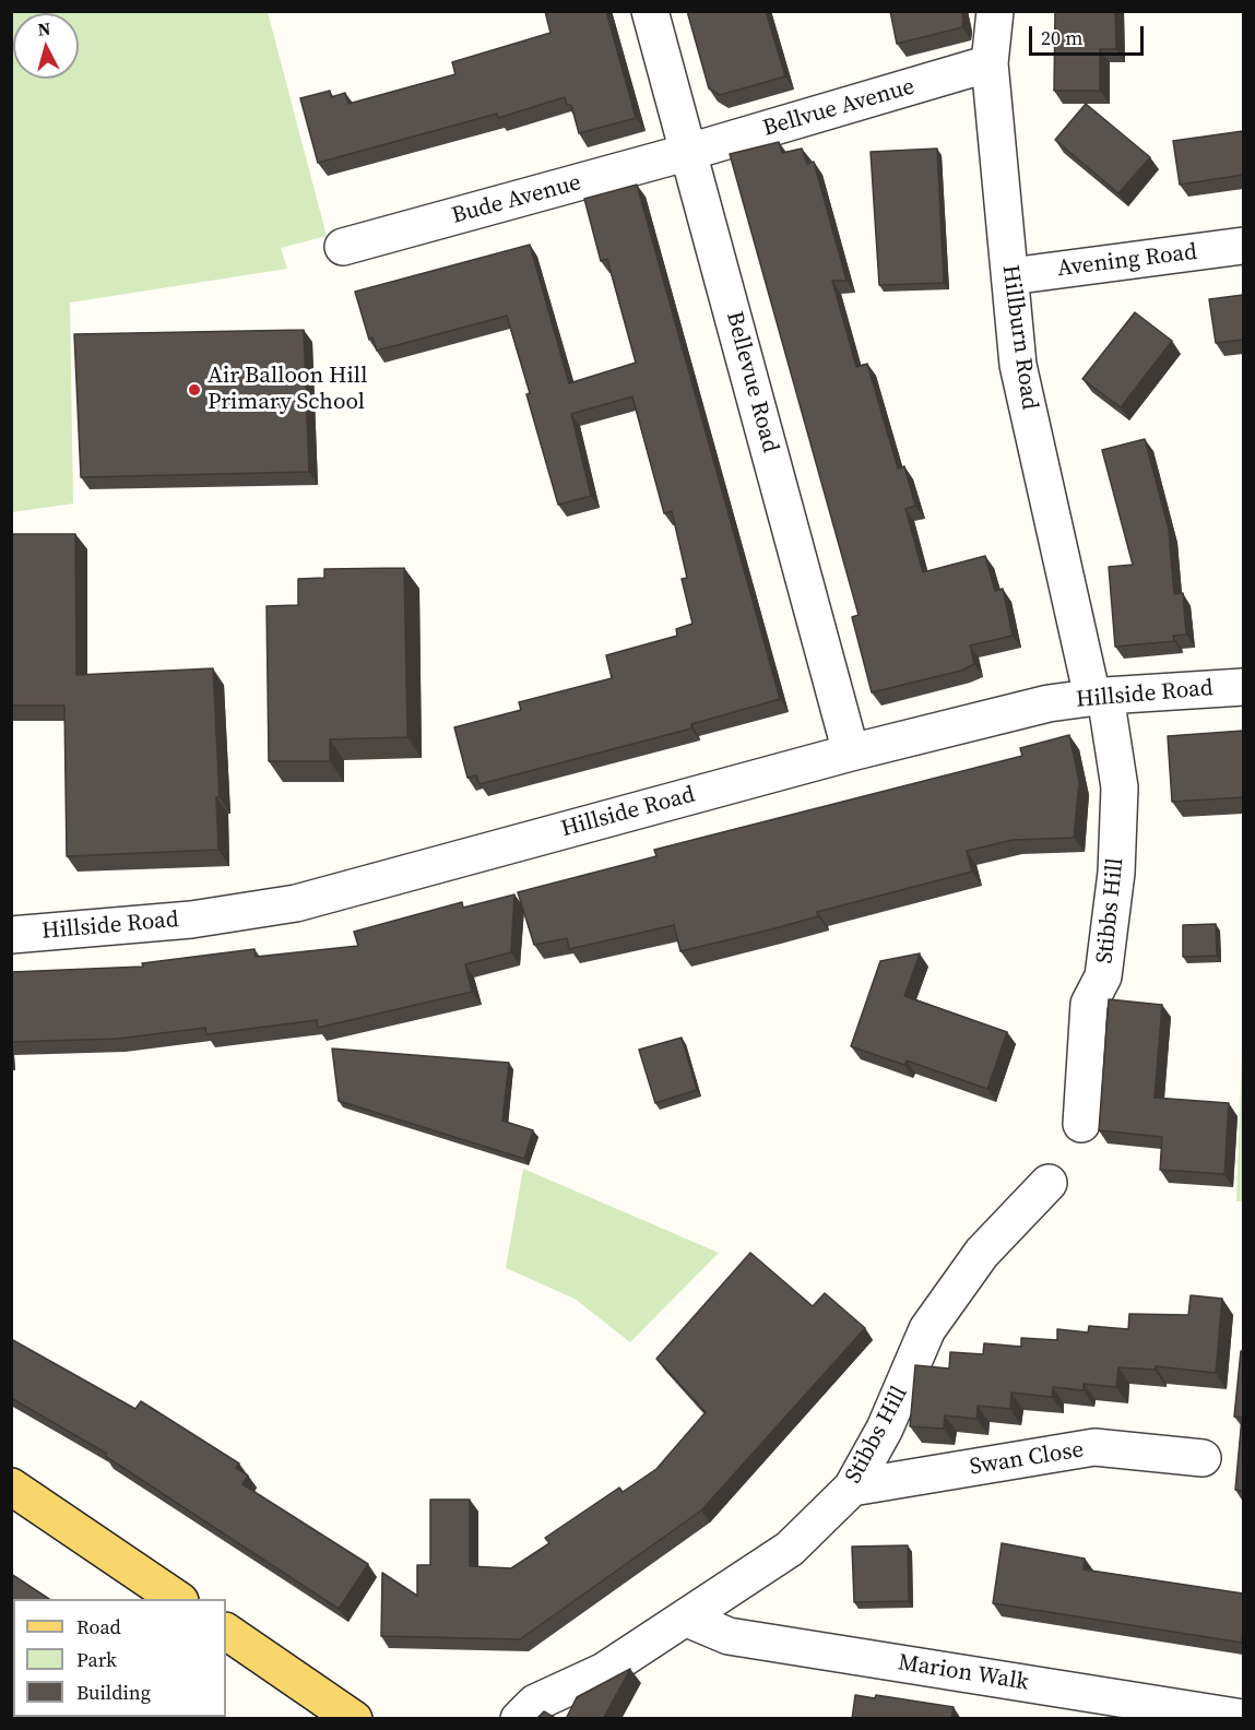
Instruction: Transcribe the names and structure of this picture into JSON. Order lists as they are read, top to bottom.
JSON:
{
  "streets": {
    "street": [
      "Bellvue Avenue",
      "Bude Avenue",
      "Avening Road",
      "Hillburn Road",
      "Bellevue Road",
      "Hillside Road",
      "Stibbs Hill",
      "Swan Close",
      "Marion Walk"
    ]
  },
  "crossings": [
    ["Bellvue Avenue", "Bude Avenue"],
    ["Bellvue Avenue", "Hillburn Road"],
    ["Bellvue Avenue", "Bellevue Road"],
    ["Bude Avenue", "Bellevue Road"],
    ["Avening Road", "Hillburn Road"],
    ["Hillburn Road", "Hillside Road"],
    ["Hillburn Road", "Stibbs Hill"],
    ["Bellevue Road", "Hillside Road"],
    ["Hillside Road", "Stibbs Hill"],
    ["Stibbs Hill", "Swan Close"],
    ["Stibbs Hill", "Marion Walk"]
  ],
  "places": ["Air Balloon Hill Primary School"],
  "legend": ["Road", "Park", "Building"],
  "scale_bar": "20 m",
  "north": "top"
}
